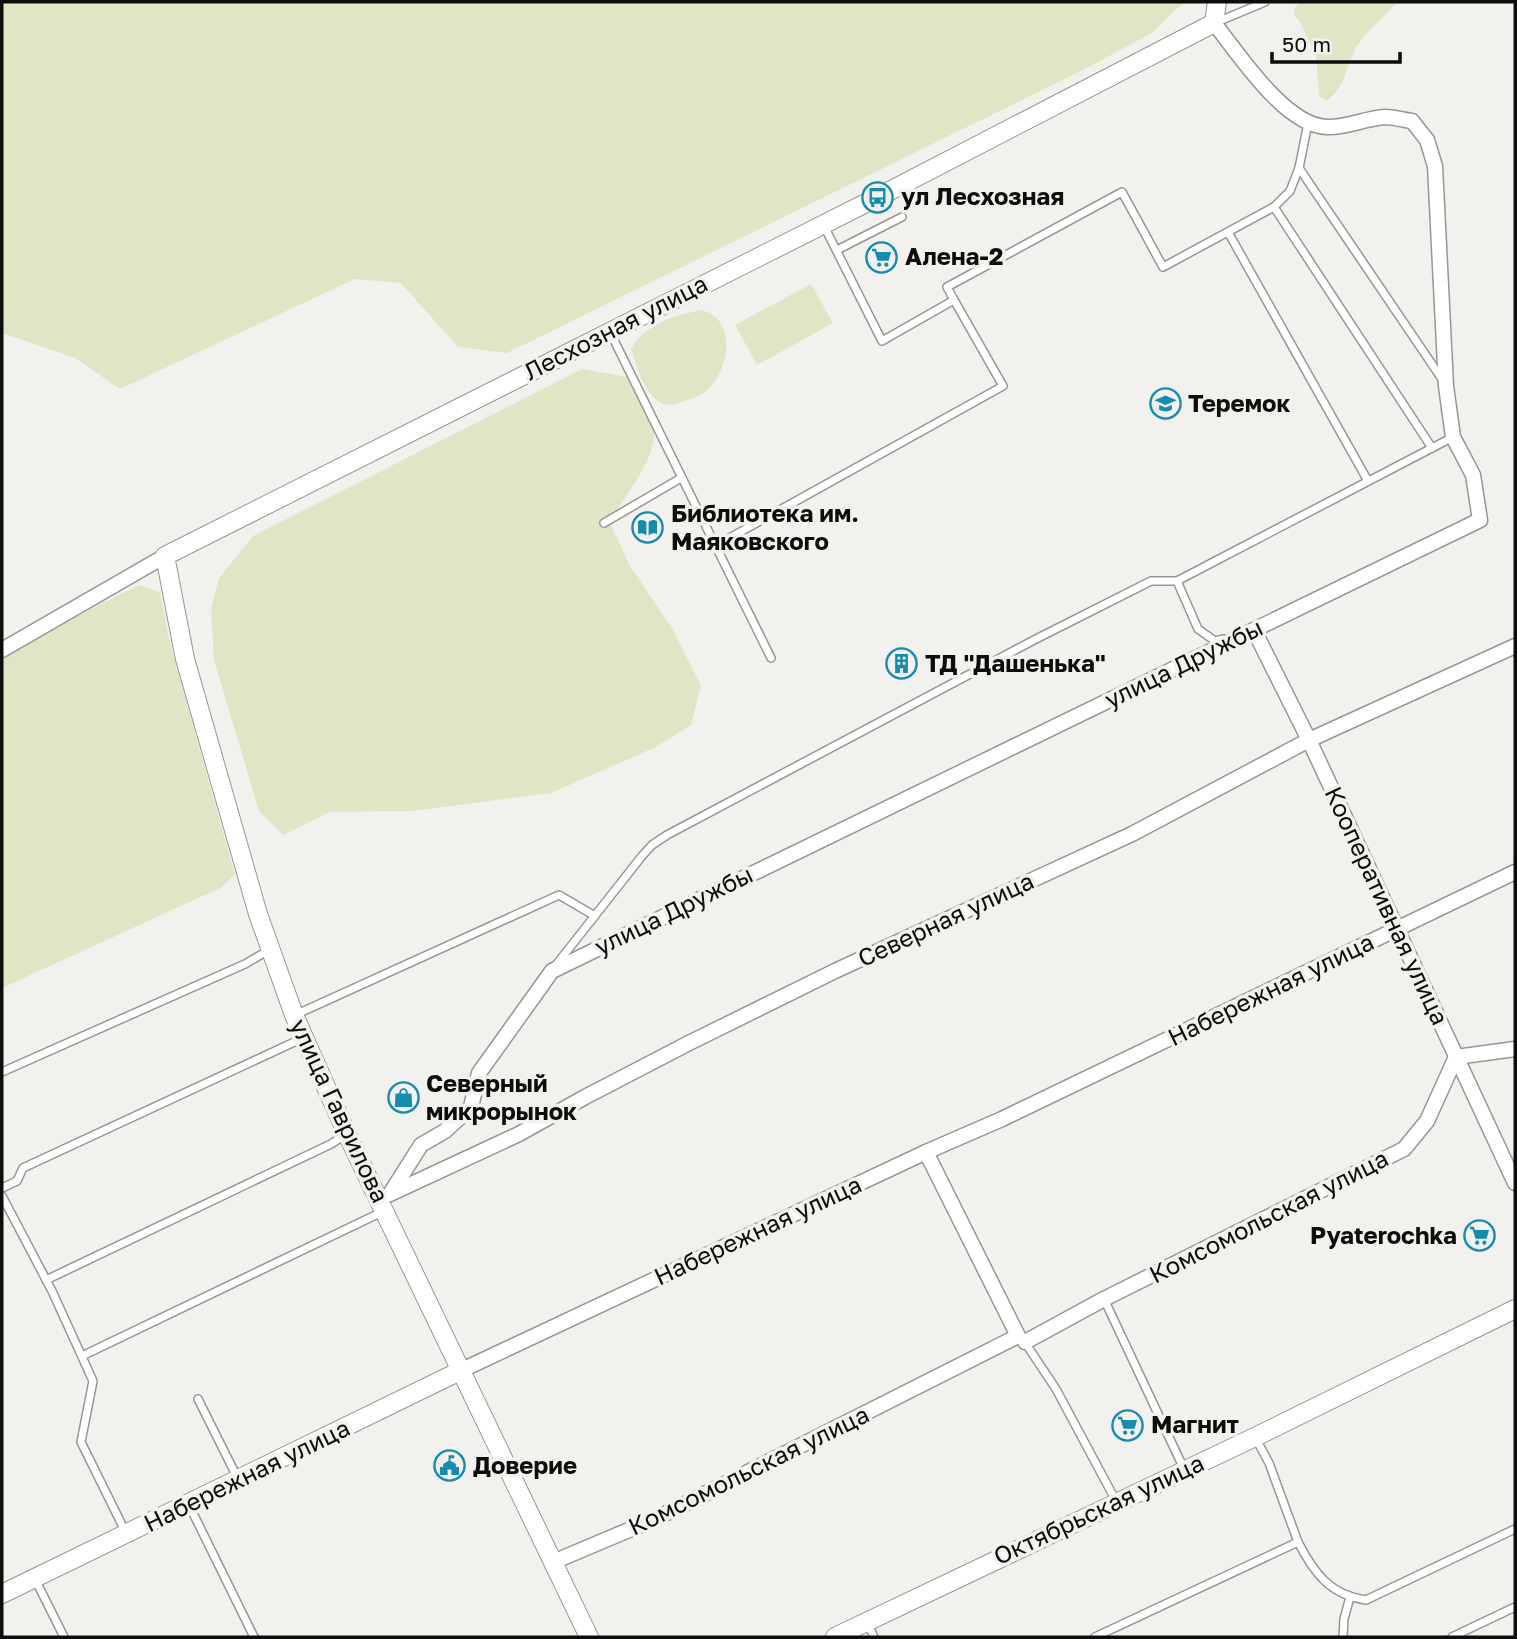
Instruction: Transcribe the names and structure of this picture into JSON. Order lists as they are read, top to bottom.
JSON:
{
  "streets": {
    "street": [
      "Лесхозная улица",
      "улица Дружбы",
      "Кооперативная улица",
      "Северная улица",
      "Набережная улица",
      "улица Гаврилова",
      "Комсомольская улица",
      "Октябрьская улица"
    ]
  },
  "crossings": [
    ["Лесхозная улица", "улица Гаврилова"],
    ["улица Дружбы", "Кооперативная улица"],
    ["улица Дружбы", "Северная улица"],
    ["улица Дружбы", "улица Гаврилова"],
    ["Кооперативная улица", "Северная улица"],
    ["Кооперативная улица", "Набережная улица"],
    ["Кооперативная улица", "Комсомольская улица"],
    ["Северная улица", "улица Гаврилова"],
    ["Набережная улица", "улица Гаврилова"],
    ["улица Гаврилова", "Комсомольская улица"]
  ],
  "places": {
    "bus stop": ["ул Лесхозная"],
    "supermarket": ["Алена-2", "Pyaterochka", "Магнит"],
    "school or university": ["Теремок"],
    "library": ["Библиотека им. Маяковского"],
    "building": ["ТД \"Дашенька\""],
    "shop": ["Северный микрорынок"],
    "public building": ["Доверие"]
  },
  "scale_bar": "50 m"
}
